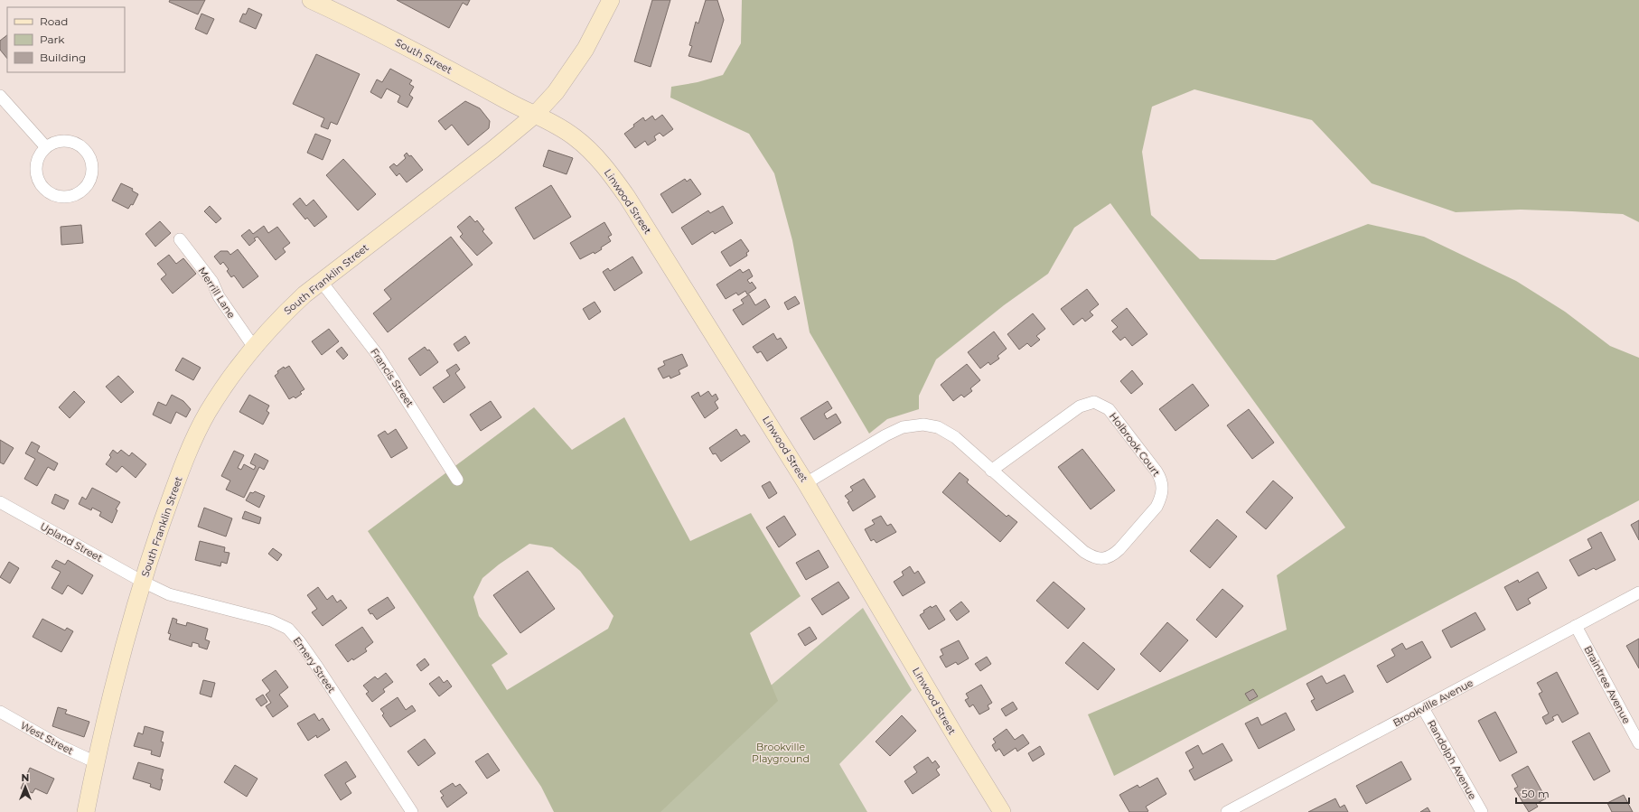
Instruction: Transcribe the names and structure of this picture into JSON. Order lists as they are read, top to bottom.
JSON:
{
  "streets": {
    "main road": ["South Street", "Linwood Street", "South Franklin Street"],
    "street": [
      "Merrill Lane",
      "Francis Street",
      "Holbrook Court",
      "Upland Street",
      "Emery Street",
      "Braintree Avenue",
      "Brookville Avenue",
      "West Street",
      "Randolph Avenue"
    ]
  },
  "crossings": [
    ["South Street", "Linwood Street"],
    ["South Street", "South Franklin Street"],
    ["Linwood Street", "South Franklin Street"],
    ["Linwood Street", "Holbrook Court"],
    ["South Franklin Street", "Merrill Lane"],
    ["South Franklin Street", "Francis Street"],
    ["South Franklin Street", "Upland Street"],
    ["South Franklin Street", "Emery Street"],
    ["South Franklin Street", "West Street"],
    ["Upland Street", "Emery Street"],
    ["Braintree Avenue", "Brookville Avenue"],
    ["Brookville Avenue", "Randolph Avenue"]
  ],
  "parks": ["Brookville Playground"],
  "legend": ["Road", "Park", "Building"],
  "scale_bar": "50 m",
  "north": "top"
}
